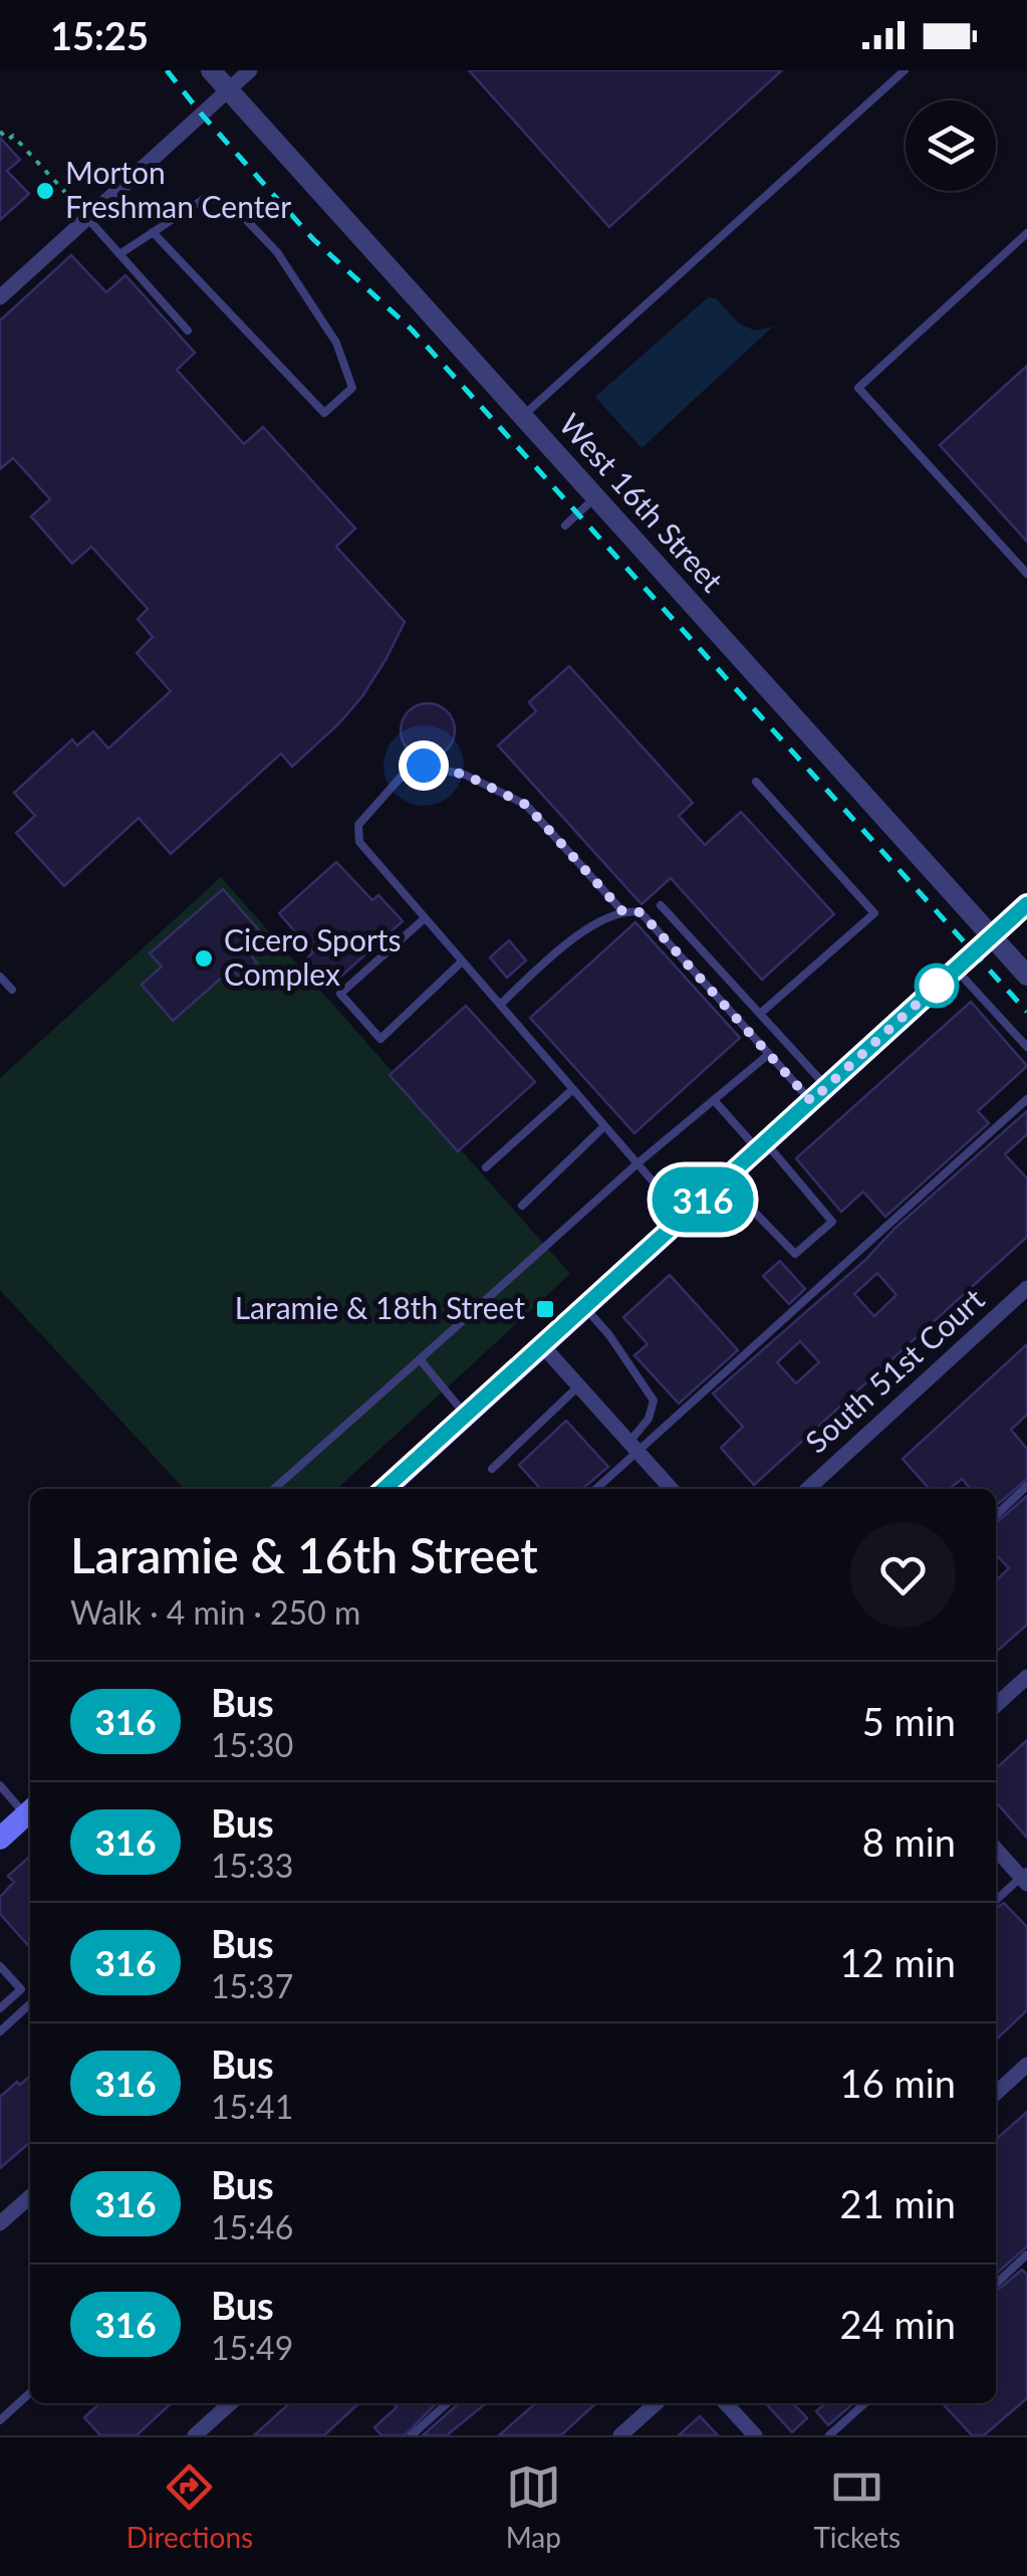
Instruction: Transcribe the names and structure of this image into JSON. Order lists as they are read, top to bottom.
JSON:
{
  "streets": {
    "street": ["West 16th Street", "South 51st Court"]
  },
  "places": {
    "other": ["Morton Freshman Center", "Cicero Sports Complex"],
    "transit": ["Laramie & 18th Street"]
  },
  "lines": ["bus line 316"],
  "page": {
    "status": "15:25",
    "on_map": "316",
    "heading": ["Laramie & 16th Street", "Walk · 4 min · 250 m"],
    "list": [
      {
        "mark": "316",
        "name": "Bus",
        "note": "15:30",
        "value": "5 min"
      },
      {
        "mark": "316",
        "name": "Bus",
        "note": "15:33",
        "value": "8 min"
      },
      {
        "mark": "316",
        "name": "Bus",
        "note": "15:37",
        "value": "12 min"
      },
      {
        "mark": "316",
        "name": "Bus",
        "note": "15:41",
        "value": "16 min"
      },
      {
        "mark": "316",
        "name": "Bus",
        "note": "15:46",
        "value": "21 min"
      },
      {
        "mark": "316",
        "name": "Bus",
        "note": "15:49",
        "value": "24 min"
      }
    ],
    "tabs": ["Directions", "Map", "Tickets"]
  }
}
